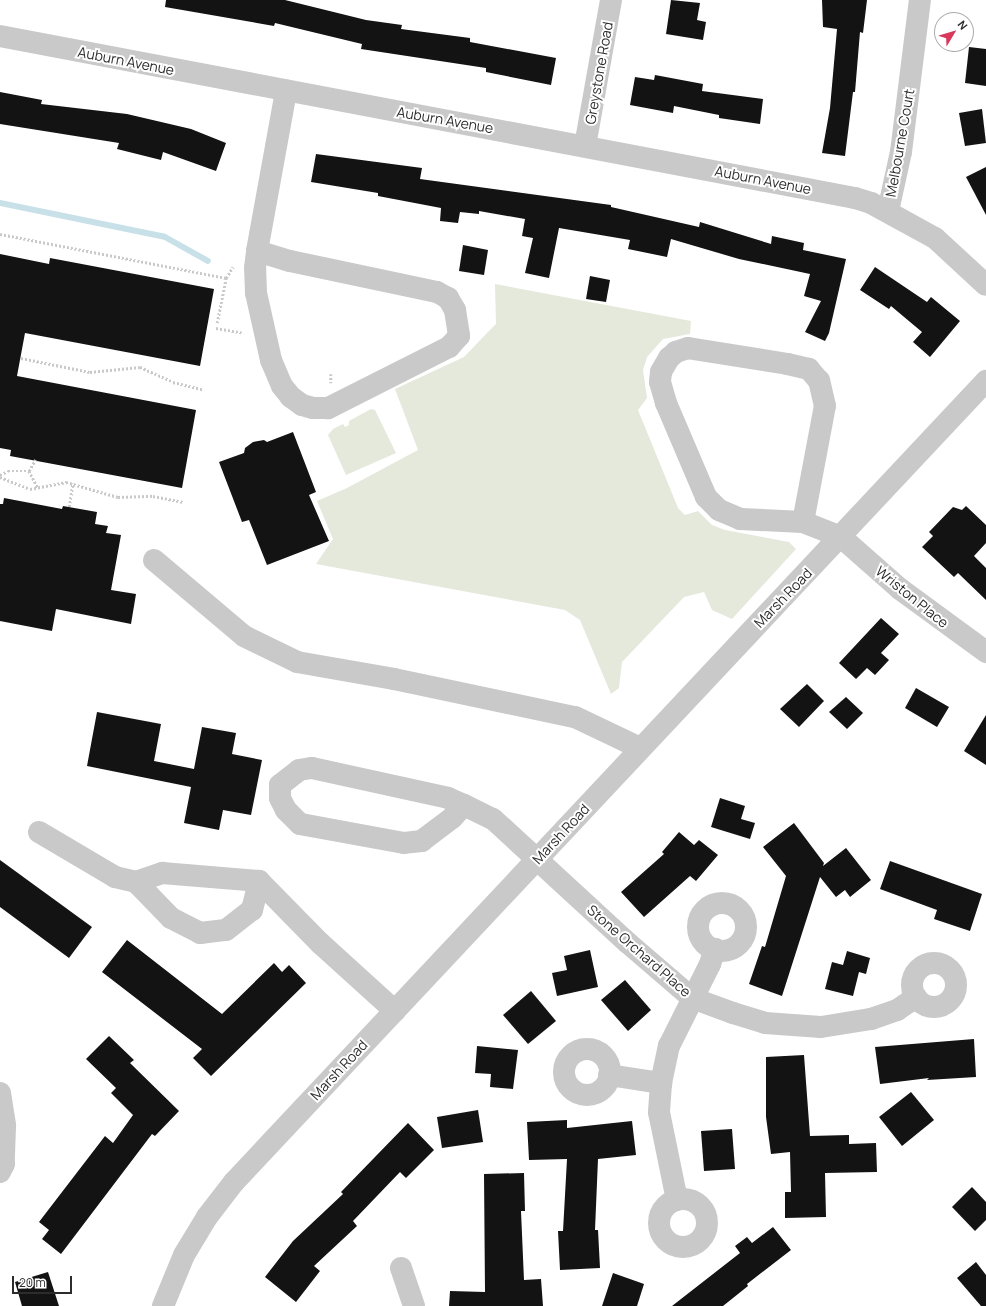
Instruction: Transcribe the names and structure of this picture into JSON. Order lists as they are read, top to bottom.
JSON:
{
  "streets": {
    "street": [
      "Auburn Avenue",
      "Greystone Road",
      "Melbourne Court",
      "Wriston Place",
      "Marsh Road",
      "Stone Orchard Place"
    ]
  },
  "crossings": [
    ["Auburn Avenue", "Greystone Road"],
    ["Auburn Avenue", "Melbourne Court"],
    ["Wriston Place", "Marsh Road"],
    ["Marsh Road", "Stone Orchard Place"]
  ],
  "scale_bar": "20 m",
  "north": "top right"
}
